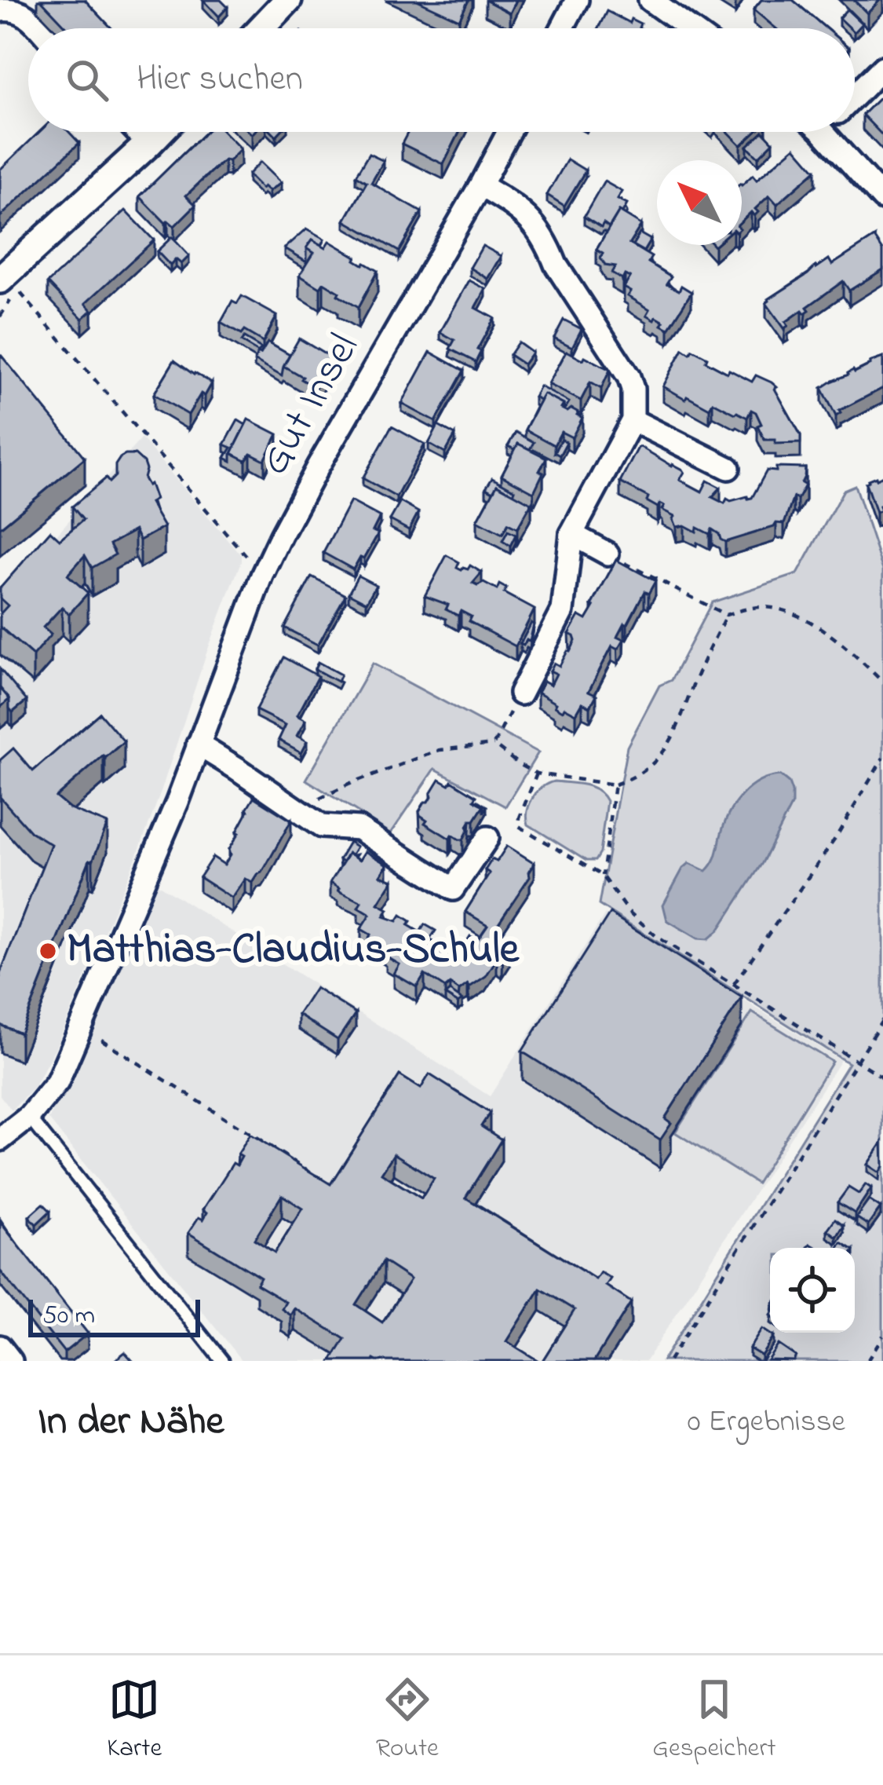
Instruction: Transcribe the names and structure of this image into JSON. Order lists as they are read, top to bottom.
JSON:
{
  "streets": {
    "street": ["Gut Insel"]
  },
  "places": ["Matthias-Claudius-Schule"],
  "scale_bar": "50 m",
  "north": "top left",
  "page": {
    "search": "Hier suchen",
    "scale": "50 m",
    "heading": ["In der Nähe", "0 Ergebnisse"],
    "nav": ["Karte", "Route", "Gespeichert"]
  }
}
